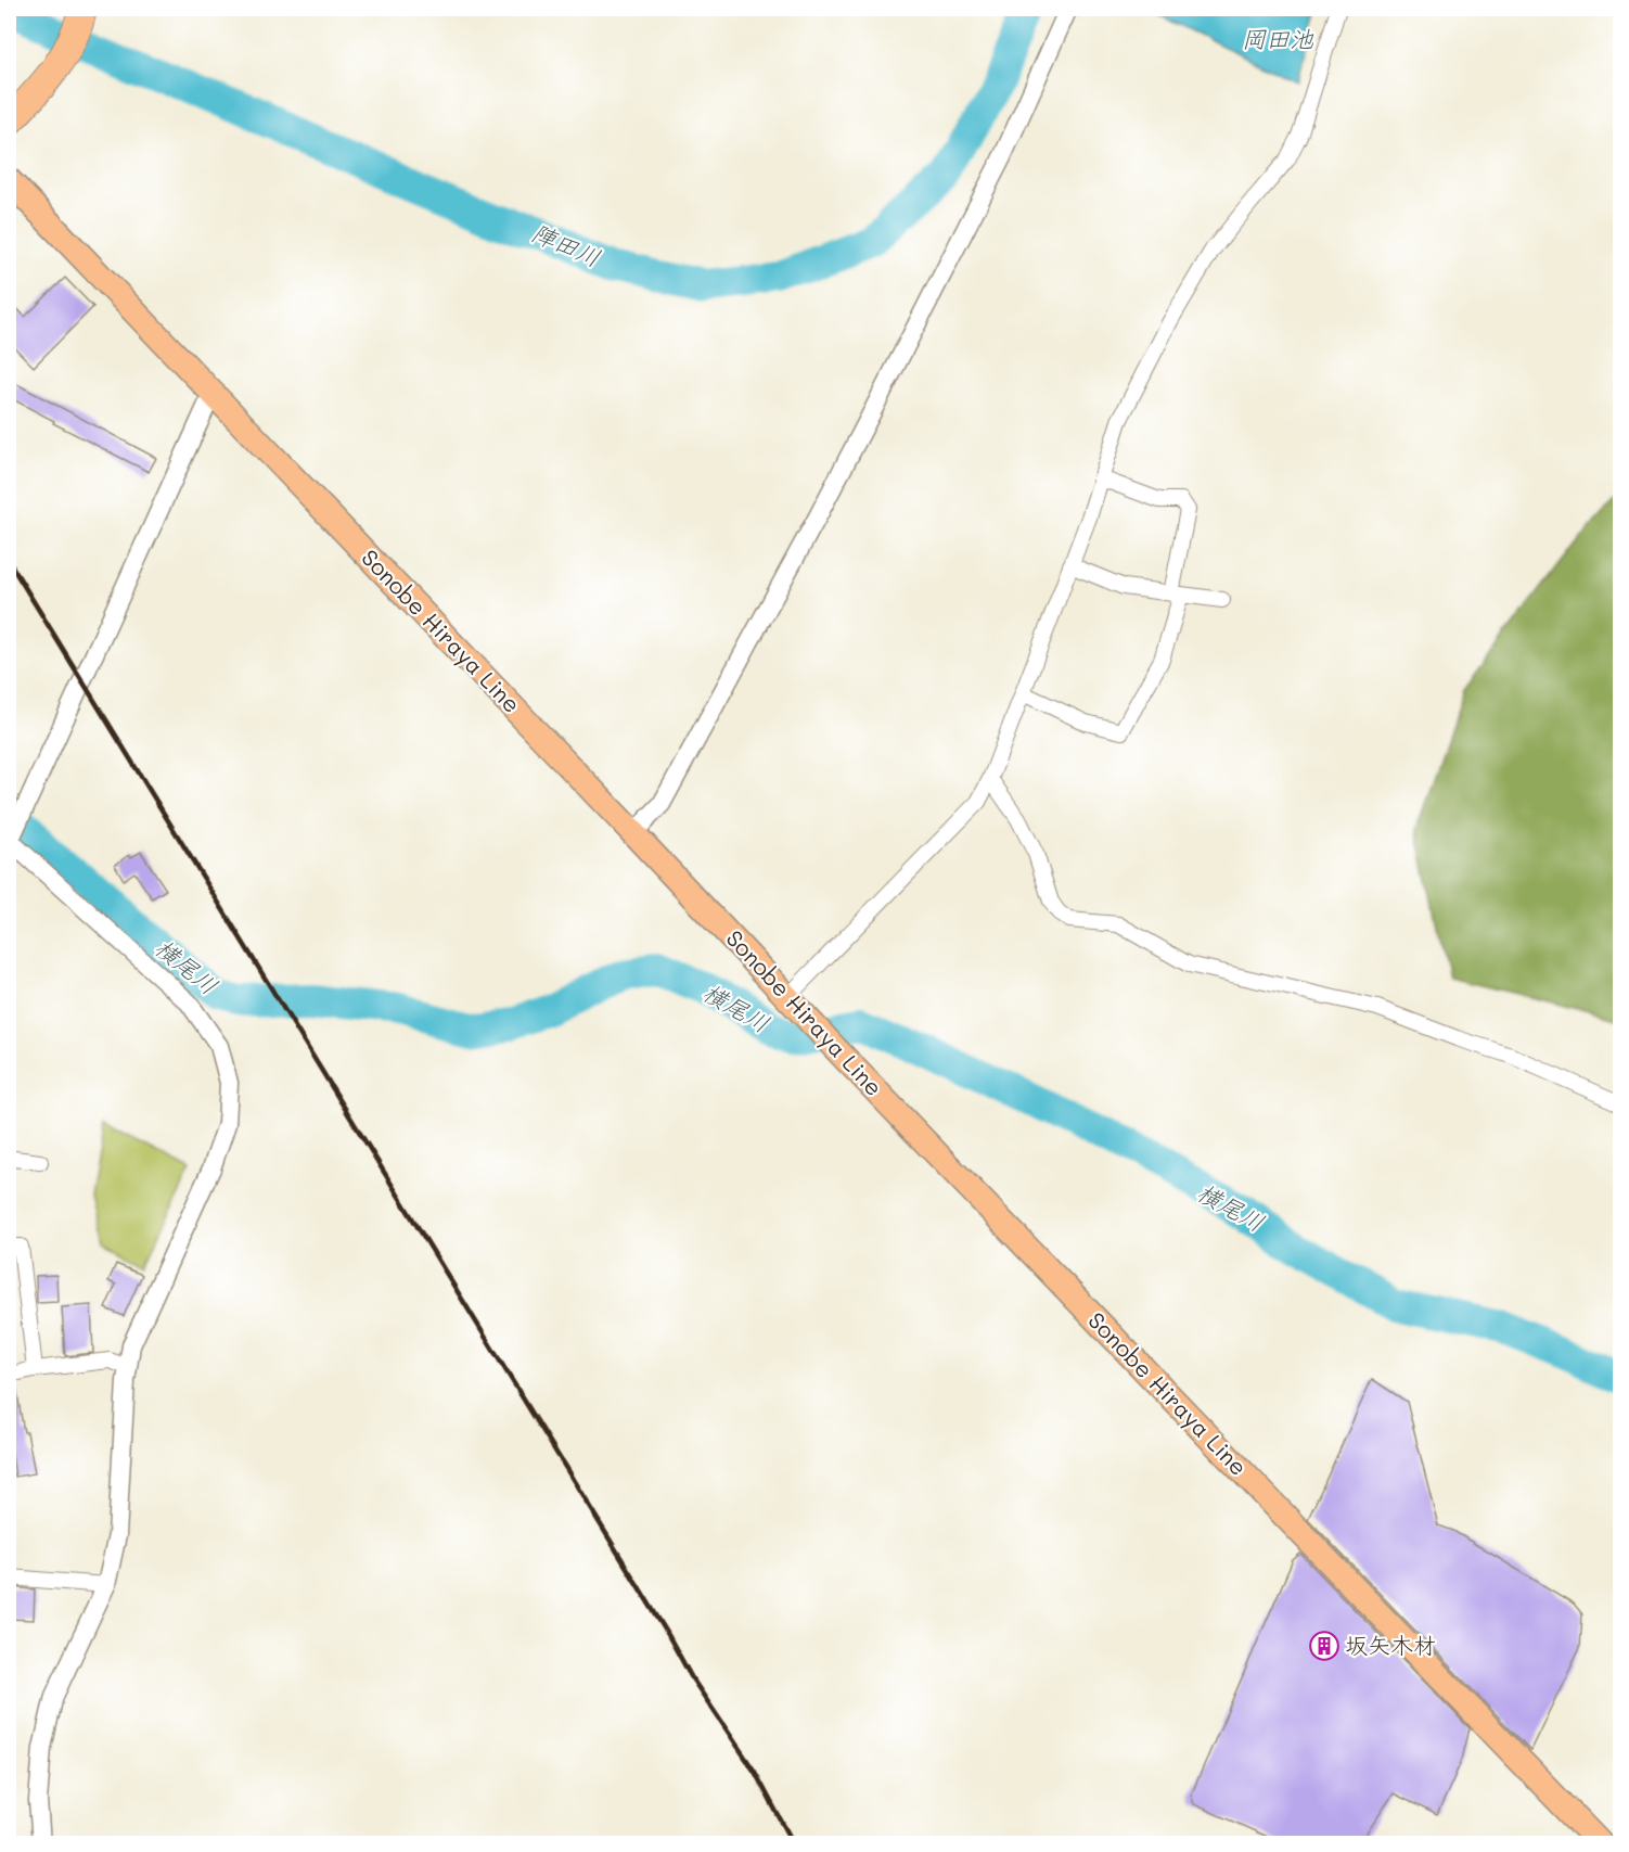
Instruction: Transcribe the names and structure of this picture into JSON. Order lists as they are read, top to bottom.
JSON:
{
  "streets": {
    "main road": ["Sonobe Hiraya Line"]
  },
  "water": ["岡田池", "陣田川", "横尾川"],
  "places": {
    "building": ["坂矢木材"]
  }
}
